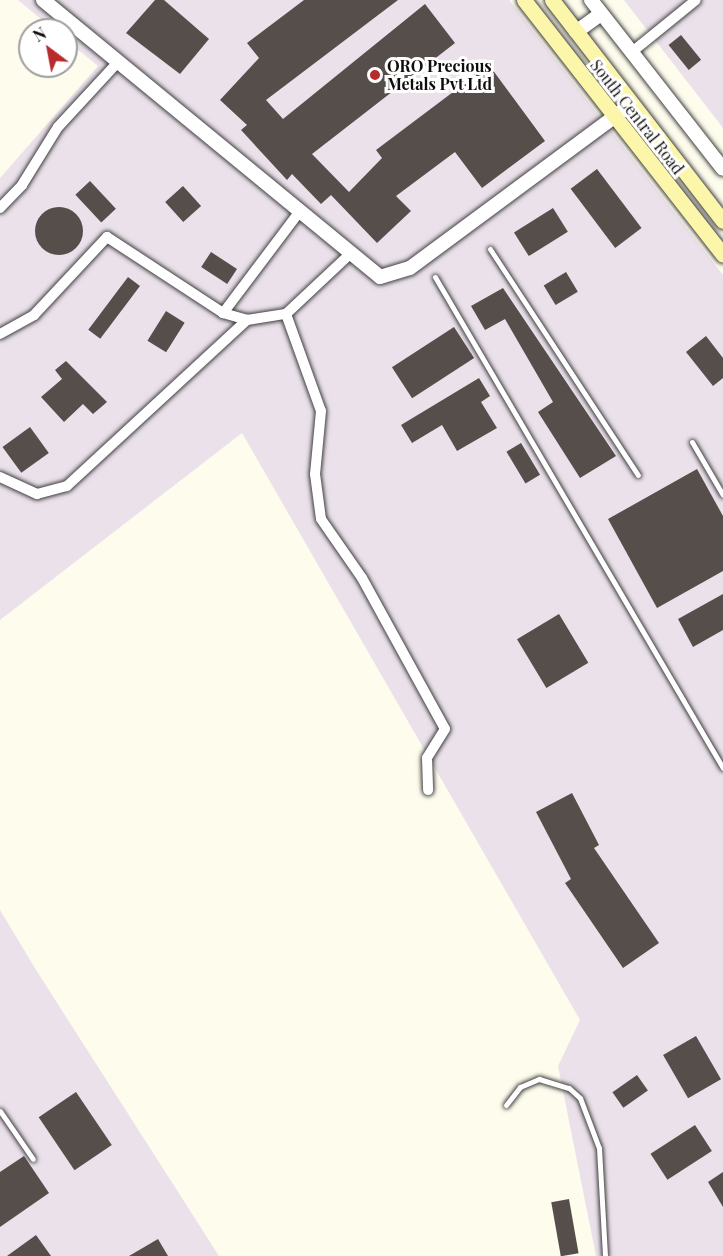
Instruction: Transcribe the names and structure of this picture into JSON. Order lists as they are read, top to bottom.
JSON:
{
  "streets": {
    "main road": ["South Central Road"]
  },
  "places": ["ORO Precious Metals Pvt Ltd"],
  "north": "top left"
}
